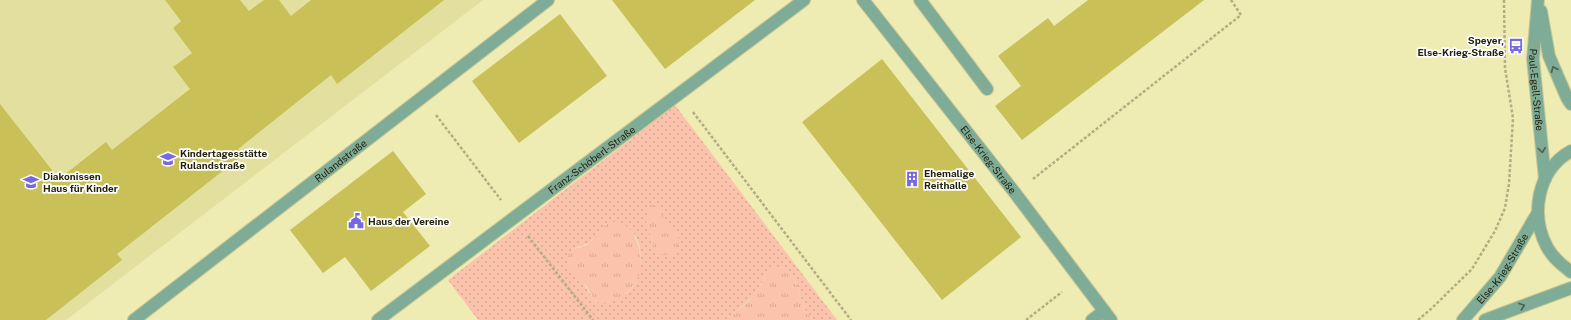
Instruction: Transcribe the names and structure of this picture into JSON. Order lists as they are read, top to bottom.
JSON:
{
  "streets": {
    "street": [
      "Paul-Egell-Straße",
      "Else-Krieg-Straße",
      "Rulandstraße",
      "Franz-Schöberl-Straße"
    ]
  },
  "crossings": [
    ["Paul-Egell-Straße", "Else-Krieg-Straße"]
  ],
  "places": {
    "bus stop": ["Speyer, Else-Krieg-Straße"],
    "school or university": ["Kindertagesstätte Rulandstraße", "Diakonissen Haus für Kinder"],
    "building": ["Ehemalige Reithalle"],
    "public building": ["Haus der Vereine"]
  }
}
